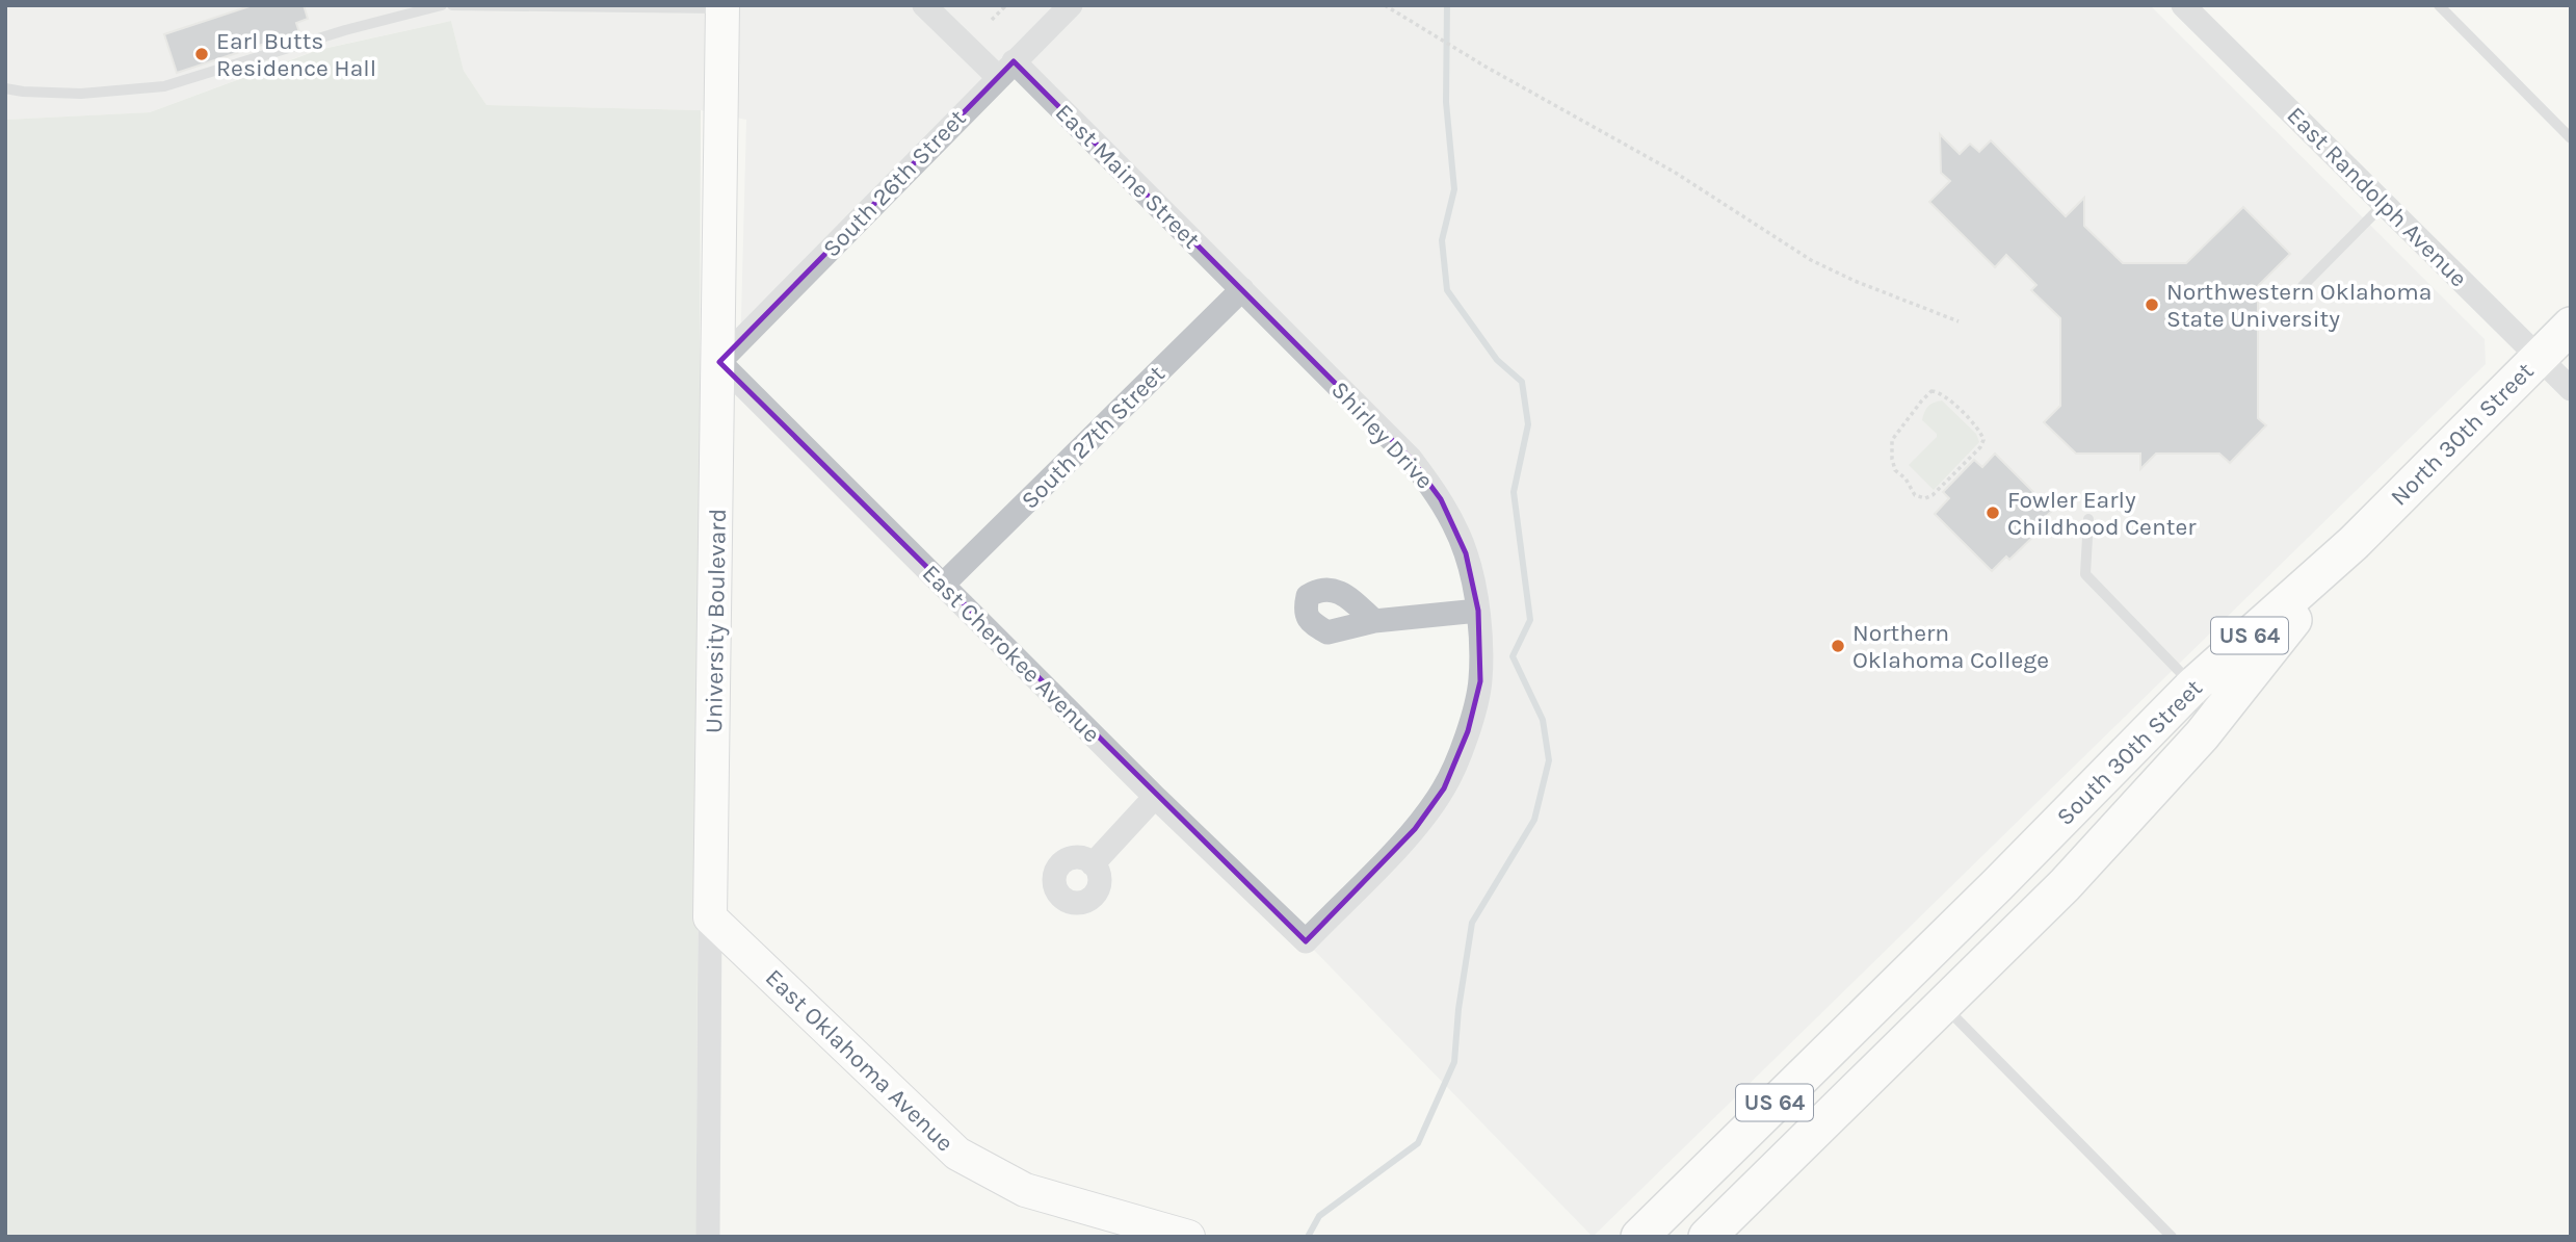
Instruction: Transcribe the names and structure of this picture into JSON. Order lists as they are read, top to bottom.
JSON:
{
  "streets": {
    "main road": ["North 30th Street", "US 64", "South 30th Street"],
    "street": [
      "East Maine Street",
      "South 26th Street",
      "East Randolph Avenue",
      "Shirley Drive",
      "South 27th Street",
      "University Boulevard",
      "East Cherokee Avenue",
      "East Oklahoma Avenue"
    ]
  },
  "crossings": [
    ["East Maine Street", "South 26th Street"],
    ["East Maine Street", "Shirley Drive"],
    ["East Maine Street", "South 27th Street"],
    ["South 26th Street", "University Boulevard"],
    ["South 26th Street", "East Cherokee Avenue"],
    ["East Randolph Avenue", "North 30th Street"],
    ["North 30th Street", "South 30th Street"],
    ["Shirley Drive", "South 27th Street"],
    ["Shirley Drive", "East Cherokee Avenue"],
    ["South 27th Street", "East Cherokee Avenue"],
    ["University Boulevard", "East Cherokee Avenue"],
    ["University Boulevard", "East Oklahoma Avenue"]
  ],
  "places": [
    "Earl Butts Residence Hall",
    "Northwestern Oklahoma State University",
    "Fowler Early Childhood Center",
    "Northern Oklahoma College"
  ]
}
